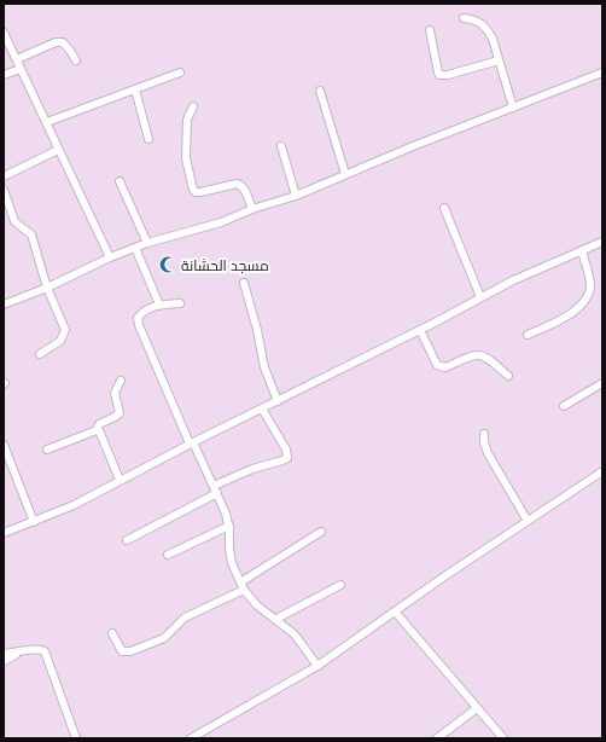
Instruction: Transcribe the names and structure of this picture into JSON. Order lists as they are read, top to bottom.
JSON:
{
  "places": {
    "mosque": ["مسجد الحشانة"]
  }
}
